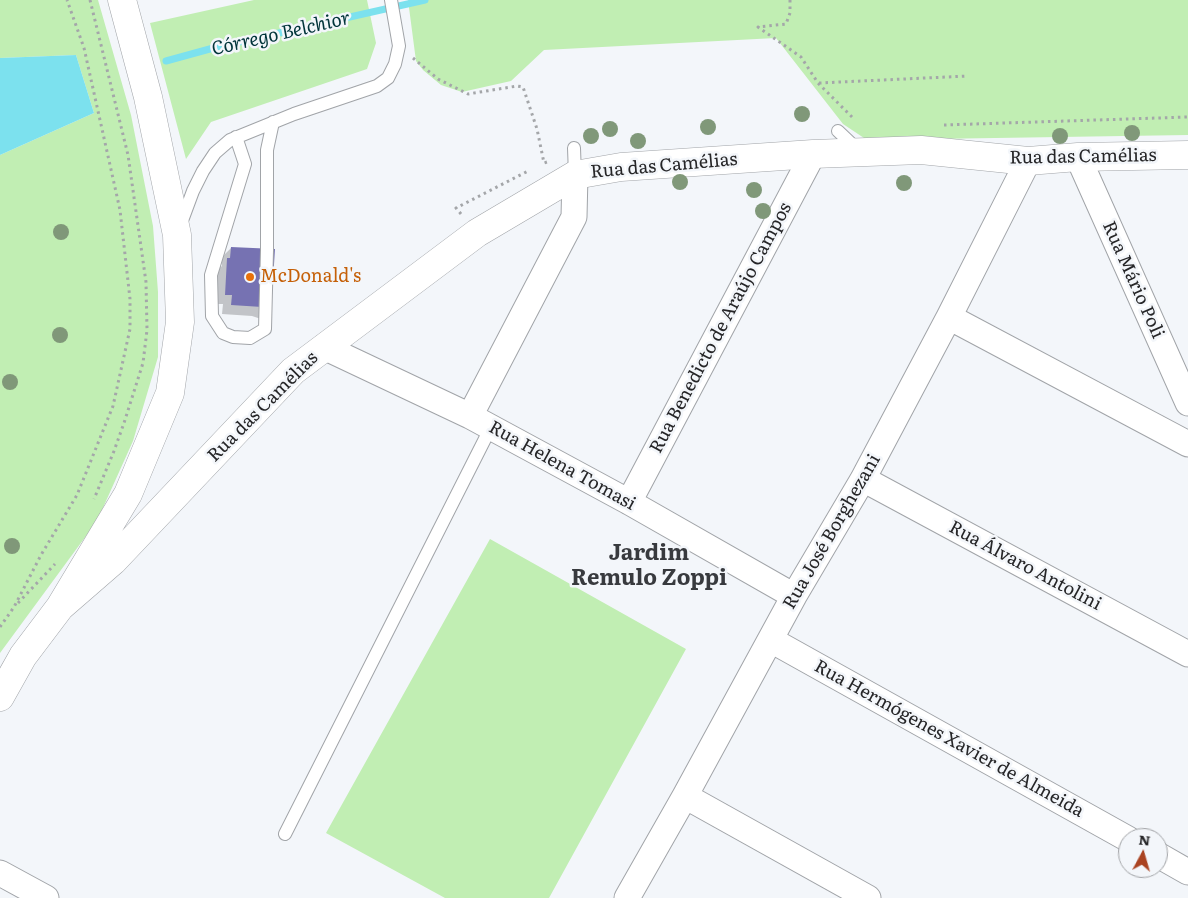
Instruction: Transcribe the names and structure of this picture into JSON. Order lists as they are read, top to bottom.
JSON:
{
  "streets": {
    "main road": ["Rua das Camélias"],
    "street": [
      "Rua Mário Poli",
      "Rua Benedicto de Araújo Campos",
      "Rua Helena Tomasi",
      "Rua José Borghezani",
      "Rua Álvaro Antolini",
      "Rua Hermógenes Xavier de Almeida"
    ]
  },
  "crossings": [
    ["Rua das Camélias", "Rua Mário Poli"],
    ["Rua das Camélias", "Rua Benedicto de Araújo Campos"],
    ["Rua das Camélias", "Rua Helena Tomasi"],
    ["Rua das Camélias", "Rua José Borghezani"],
    ["Rua Benedicto de Araújo Campos", "Rua Helena Tomasi"],
    ["Rua Helena Tomasi", "Rua José Borghezani"],
    ["Rua José Borghezani", "Rua Álvaro Antolini"],
    ["Rua José Borghezani", "Rua Hermógenes Xavier de Almeida"]
  ],
  "districts": ["Jardim Remulo Zoppi"],
  "water": ["Córrego Belchior"],
  "places": ["McDonald's"],
  "north": "top"
}
